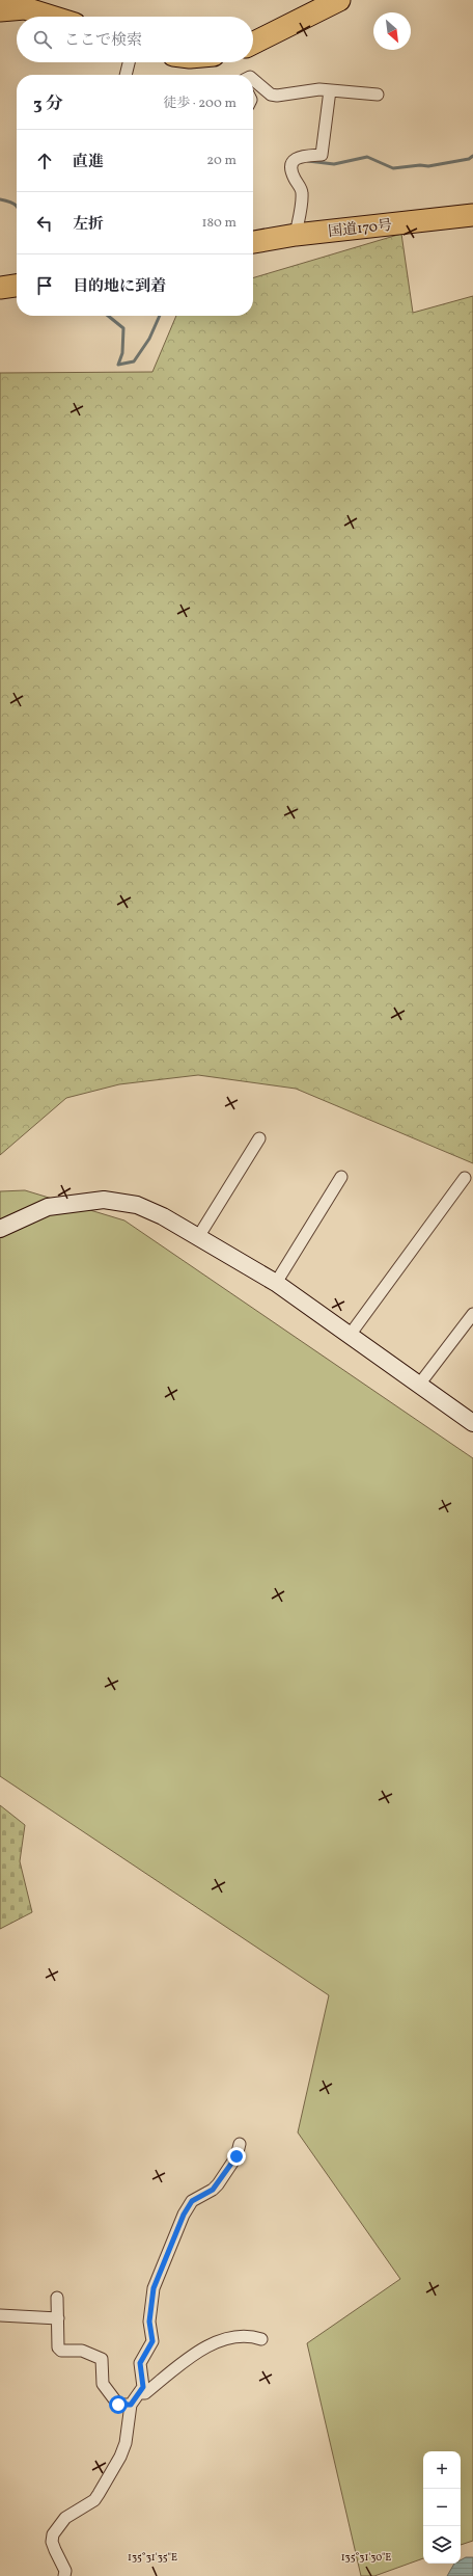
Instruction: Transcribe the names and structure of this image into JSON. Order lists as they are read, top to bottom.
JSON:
{
  "streets": {
    "highway": ["国道170号"]
  },
  "north": "bottom right",
  "page": {
    "search": "ここで検索",
    "heading": ["3 分", "徒歩 · 200 m"],
    "list": [
      ["直進", "20 m"],
      ["左折", "180 m"],
      "目的地に到着"
    ],
    "map_buttons": ["+", "−"]
  },
  "coordinates": ["135°31'35\"E", "135°31'30\"E"]
}
